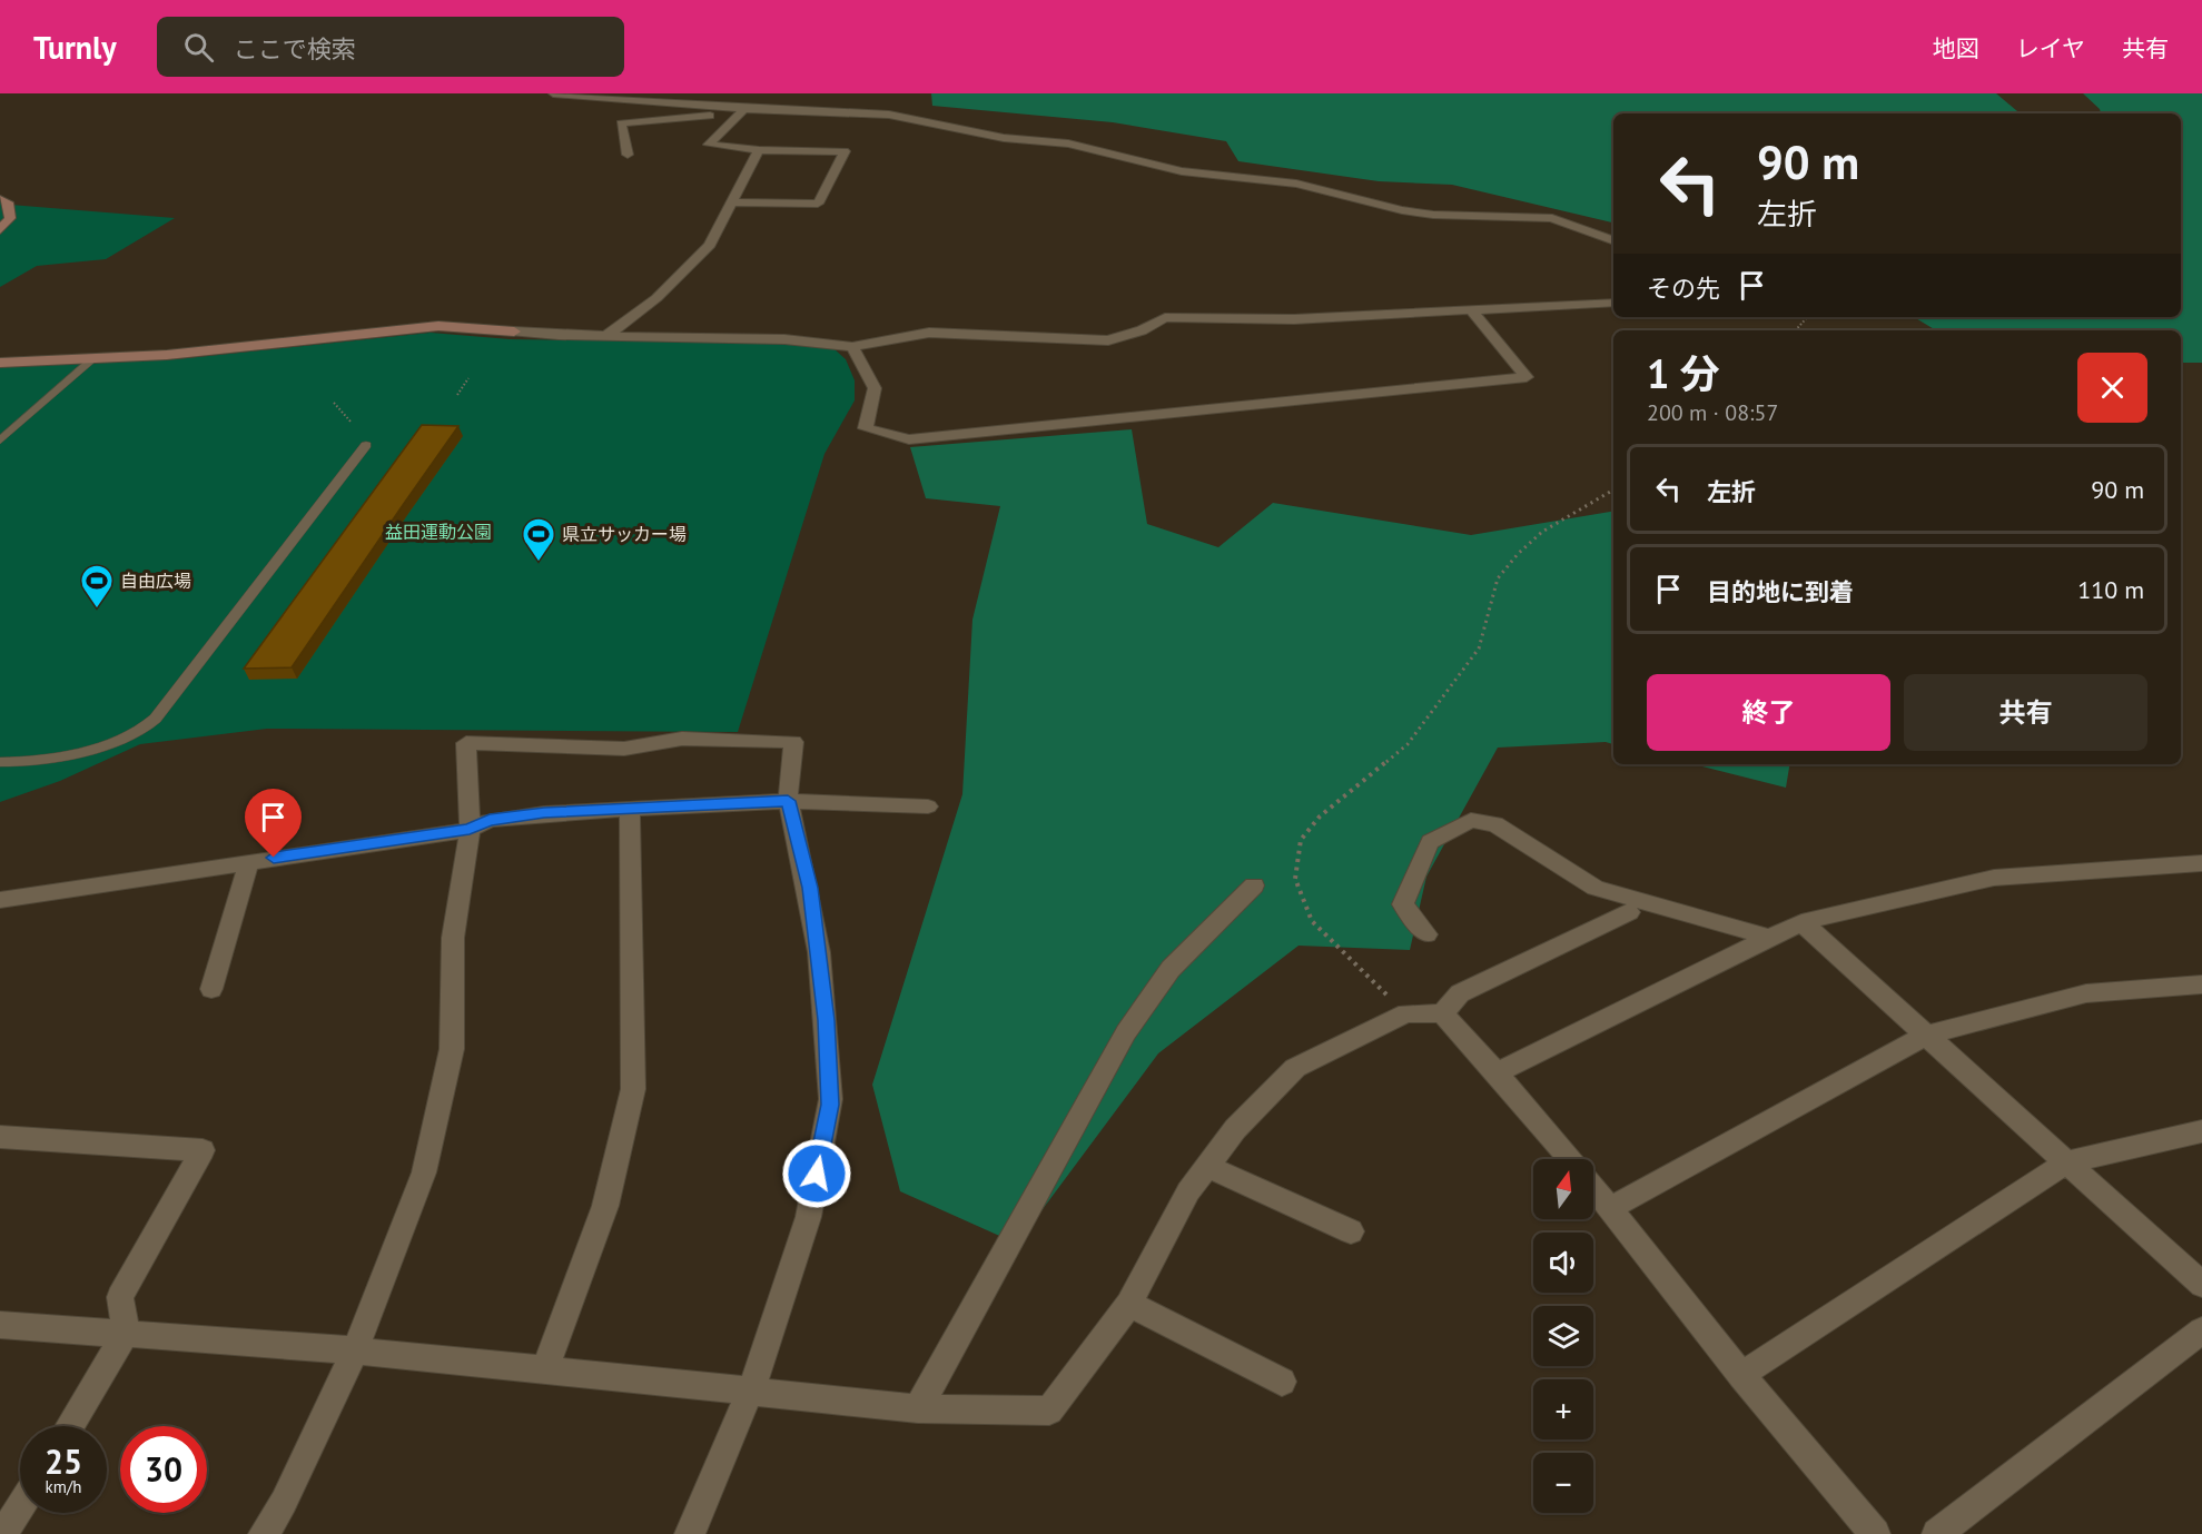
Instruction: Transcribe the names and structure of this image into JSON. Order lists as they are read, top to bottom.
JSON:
{
  "parks": ["益田運動公園"],
  "places": {
    "sports": ["県立サッカー場", "自由広場"]
  },
  "north": "top",
  "page": {
    "header": "Turnly",
    "search": "ここで検索",
    "nav": ["地図", "レイヤ", "共有"],
    "turn": ["90 m", "左折"],
    "then": "その先",
    "heading": ["1 分", "200 m · 08:57"],
    "list": [
      {
        "name": "左折",
        "value": "90 m"
      },
      {
        "name": "目的地に到着",
        "value": "110 m"
      }
    ],
    "buttons": ["終了", "共有"],
    "map_buttons": ["+", "−"],
    "speed": "25 km/h",
    "limit": "30"
  }
}
